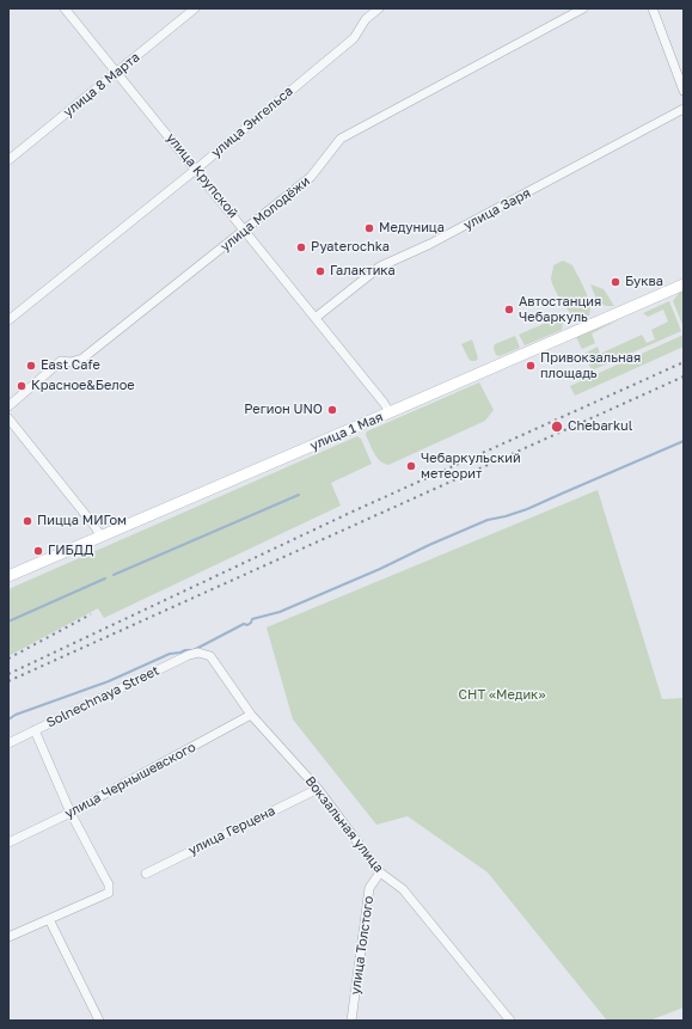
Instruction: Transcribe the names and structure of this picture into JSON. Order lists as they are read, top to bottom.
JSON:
{
  "streets": {
    "main road": ["улица 1 Мая"],
    "street": [
      "улица 8 Марта",
      "улица Энгельса",
      "улица Крупской",
      "улица Заря",
      "улица Молодёжи",
      "Solnechnaya Street",
      "улица Чернышевского",
      "Вокзальная улица",
      "улица Герцена",
      "улица Толстого"
    ]
  },
  "crossings": [
    ["улица 8 Марта", "улица Крупской"],
    ["улица Энгельса", "улица Крупской"],
    ["улица Крупской", "улица Заря"],
    ["улица Крупской", "улица Молодёжи"],
    ["улица Крупской", "улица 1 Мая"],
    ["Solnechnaya Street", "Вокзальная улица"],
    ["улица Чернышевского", "Вокзальная улица"],
    ["Вокзальная улица", "улица Герцена"],
    ["Вокзальная улица", "улица Толстого"]
  ],
  "parks": ["СНТ «Медик»"],
  "places": [
    "Медуница",
    "Pyaterochka",
    "Галактика",
    "Буква",
    "Автостанция Чебаркуль",
    "East Cafe",
    "Привокзальная площадь",
    "Красное&Белое",
    "Регион UNO",
    "Chebarkul",
    "Чебаркульский метеорит",
    "Пицца МИГом",
    "ГИБДД"
  ]
}
